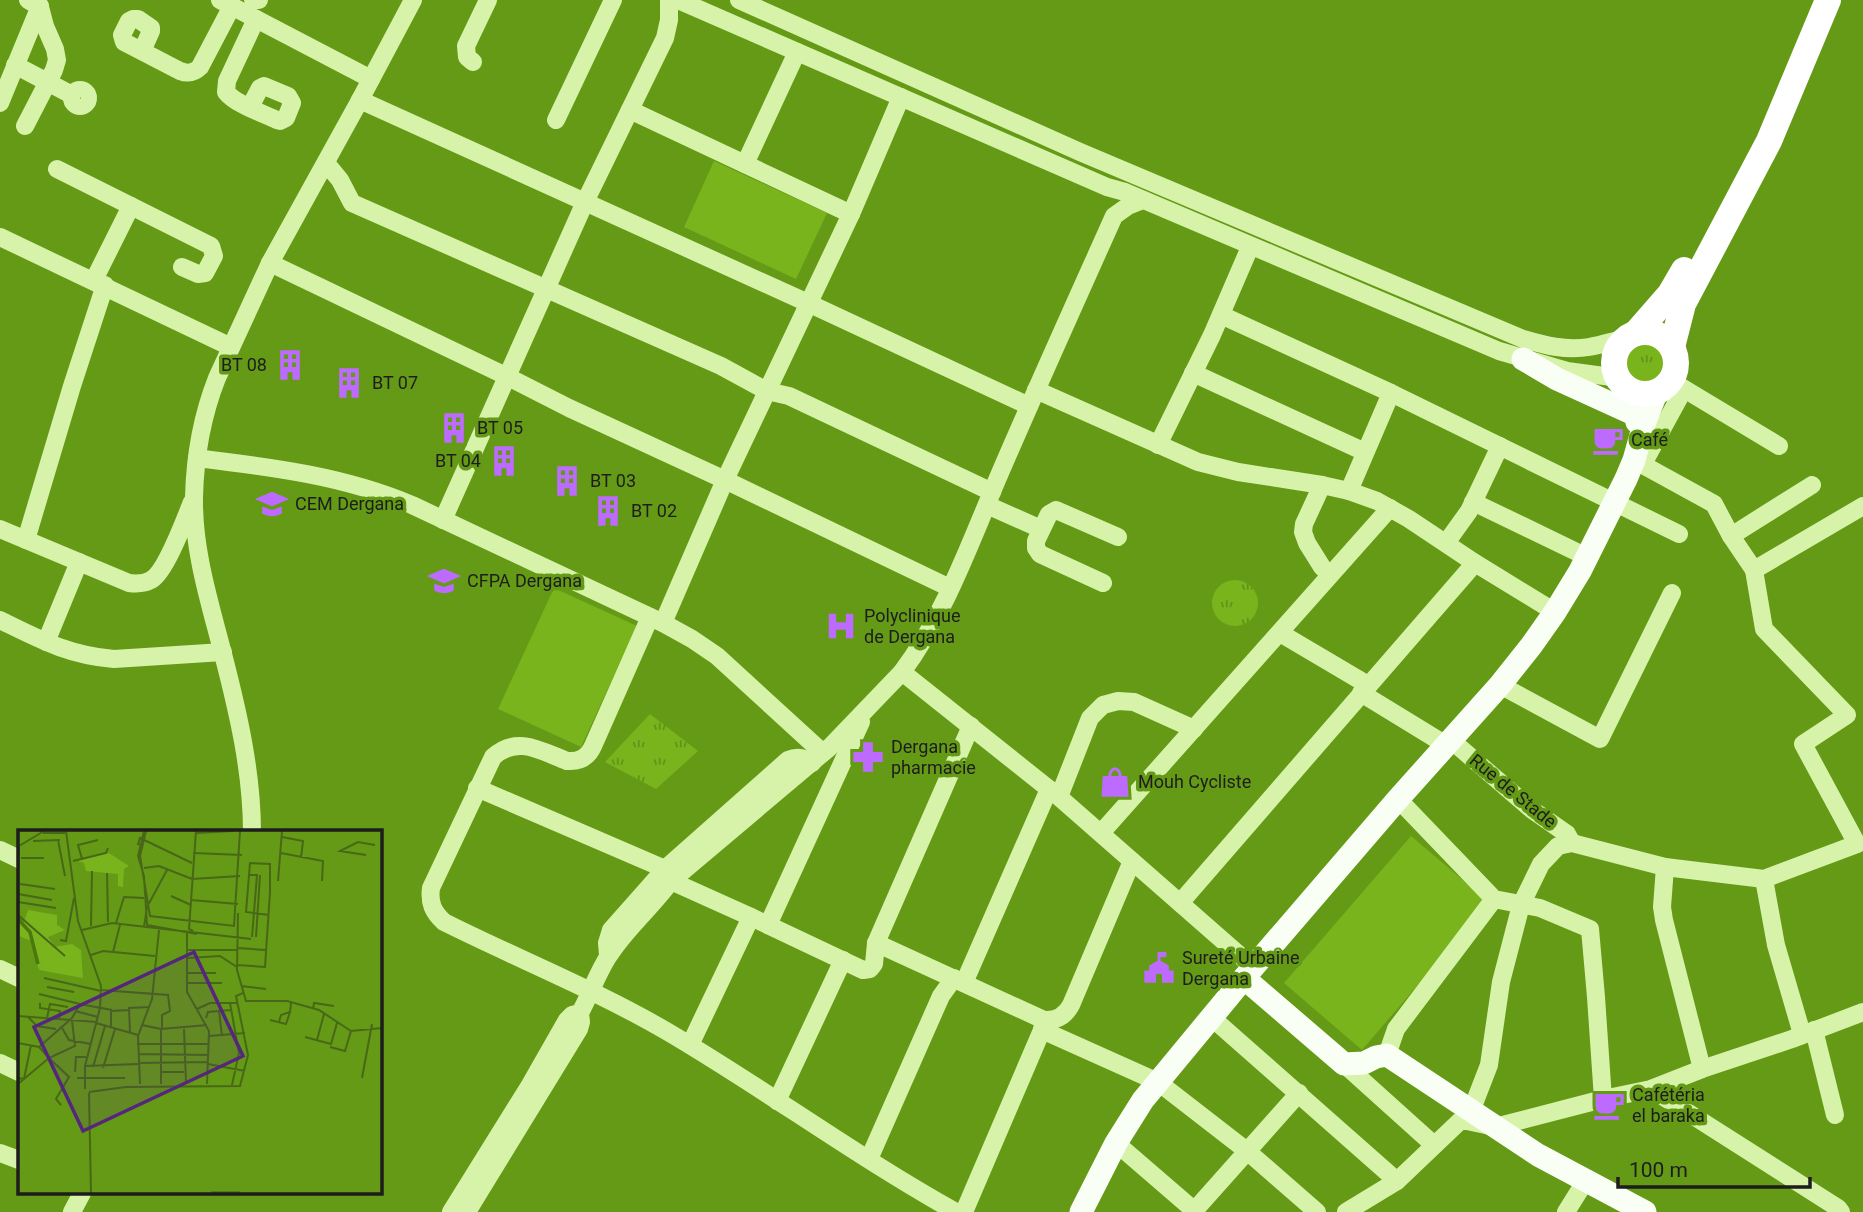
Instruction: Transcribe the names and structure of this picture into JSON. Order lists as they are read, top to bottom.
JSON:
{
  "streets": {
    "street": ["Rue de Stade"]
  },
  "places": {
    "building": [
      "BT 08",
      "BT 07",
      "BT 05",
      "BT 04",
      "BT 03",
      "BT 02"
    ],
    "cafe": ["Café", "Cafétéria el baraka"],
    "school or university": ["CEM Dergana", "CFPA Dergana"],
    "hospital": ["Polyclinique de Dergana"],
    "pharmacy": ["Dergana pharmacie"],
    "shop": ["Mouh Cycliste"],
    "public building": ["Sureté Urbaine Dergana"]
  },
  "scale_bar": "100 m"
}
